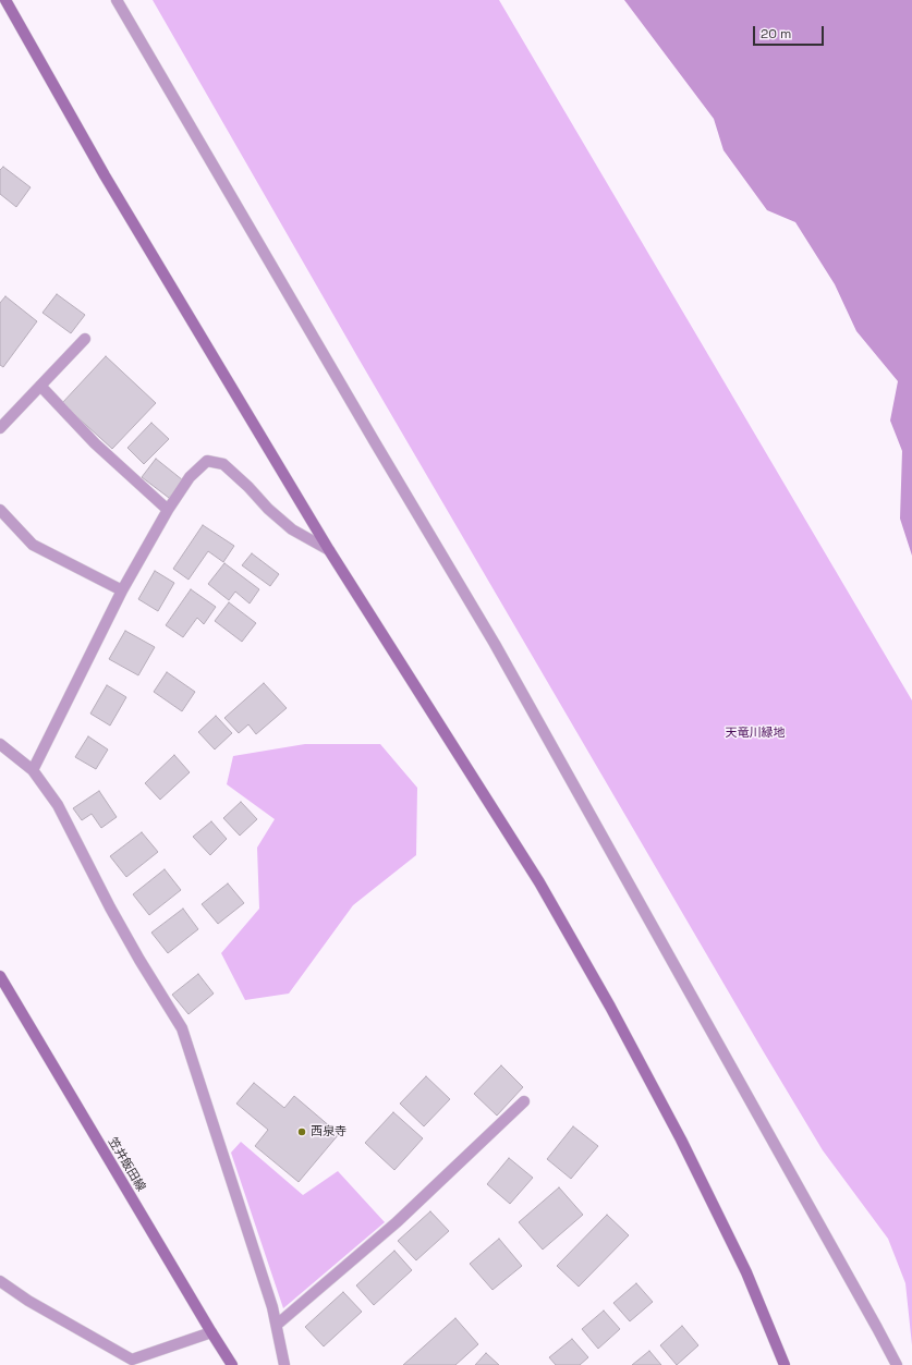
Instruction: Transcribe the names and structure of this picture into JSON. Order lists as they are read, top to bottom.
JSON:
{
  "streets": {
    "street": ["笠井飯田線"]
  },
  "parks": ["天竜川緑地"],
  "places": ["西泉寺"],
  "scale_bar": "20 m"
}
